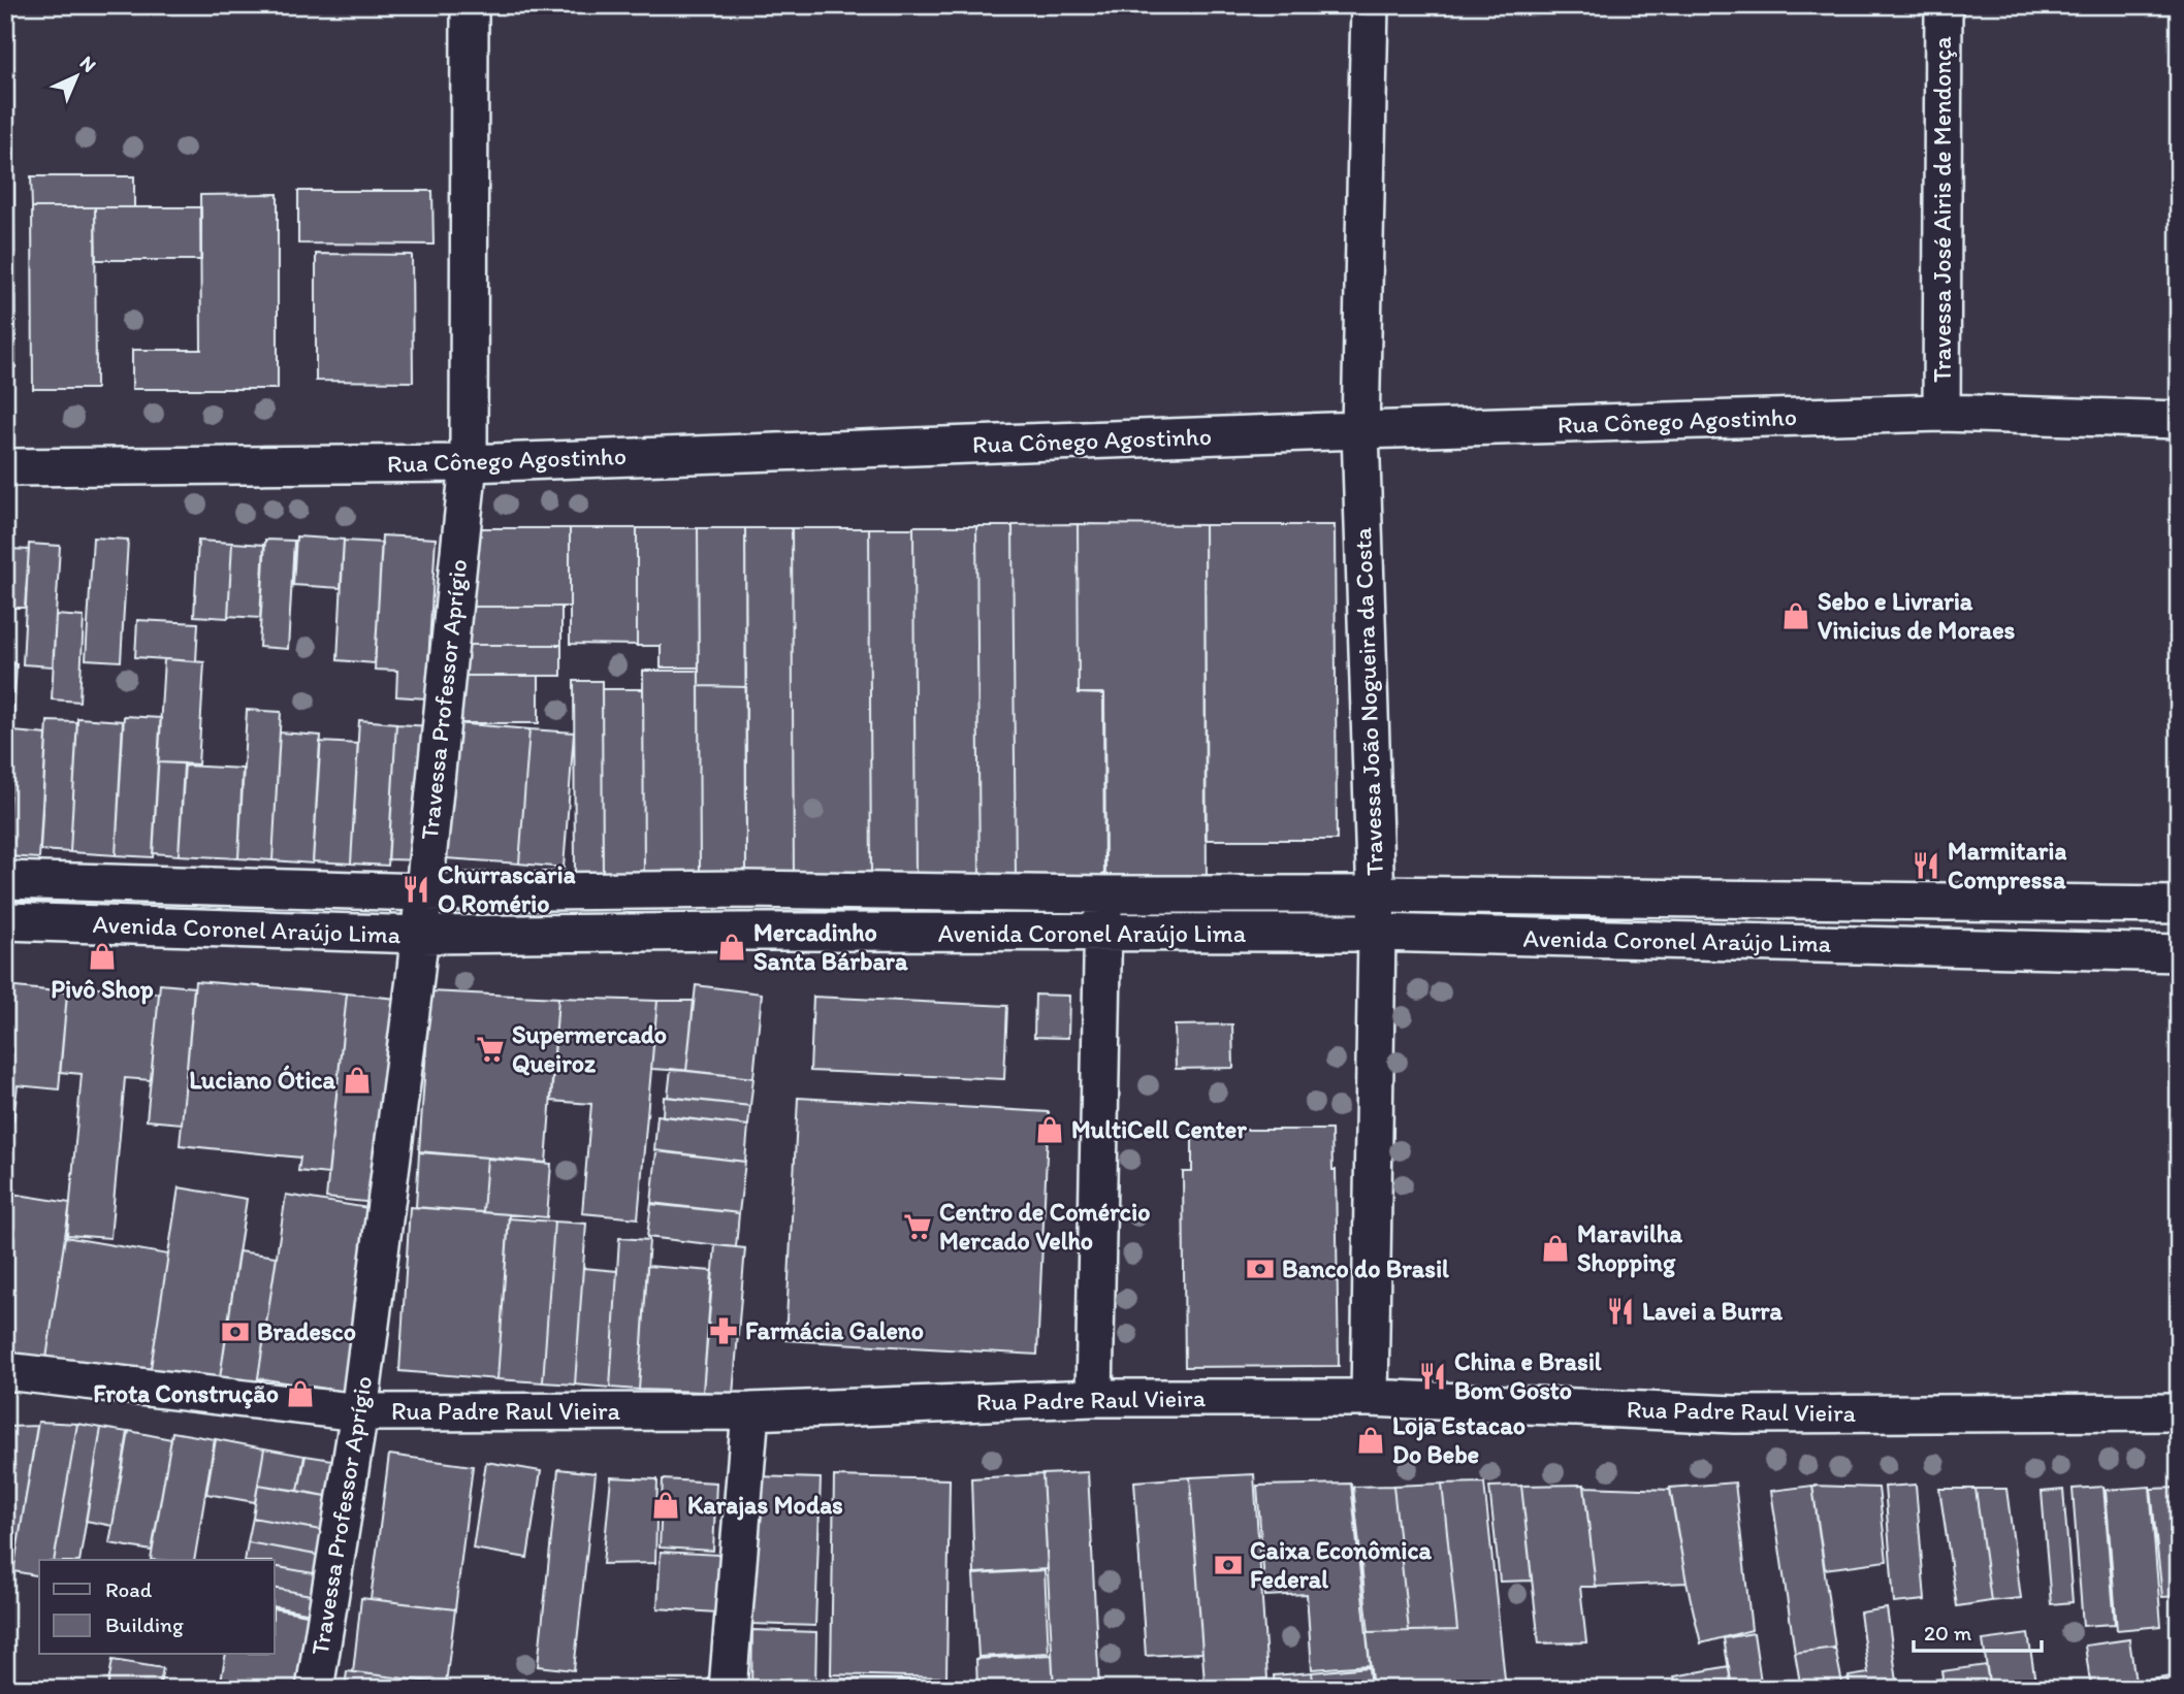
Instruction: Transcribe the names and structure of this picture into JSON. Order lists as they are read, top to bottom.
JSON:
{
  "streets": {
    "street": [
      "Travessa José Airis de Mendonça",
      "Rua Cônego Agostinho",
      "Travessa Professor Aprígio",
      "Travessa João Nogueira da Costa",
      "Avenida Coronel Araújo Lima",
      "Rua Padre Raul Vieira"
    ]
  },
  "crossings": [
    ["Travessa José Airis de Mendonça", "Rua Cônego Agostinho"],
    ["Rua Cônego Agostinho", "Travessa Professor Aprígio"],
    ["Rua Cônego Agostinho", "Travessa João Nogueira da Costa"],
    ["Travessa Professor Aprígio", "Avenida Coronel Araújo Lima"],
    ["Travessa Professor Aprígio", "Rua Padre Raul Vieira"],
    ["Travessa João Nogueira da Costa", "Avenida Coronel Araújo Lima"],
    ["Travessa João Nogueira da Costa", "Rua Padre Raul Vieira"]
  ],
  "places": {
    "shop": [
      "Sebo e Livraria Vinicius de Moraes",
      "Mercadinho Santa Bárbara",
      "Pivô Shop",
      "Luciano Ótica",
      "MultiCell Center",
      "Maravilha Shopping",
      "Frota Construção",
      "Loja Estacao Do Bebe",
      "Karajas Modas"
    ],
    "restaurant": [
      "Marmitaria Compressa",
      "Churrascaria O Romério",
      "Lavei a Burra",
      "China e Brasil Bom Gosto"
    ],
    "supermarket": ["Supermercado Queiroz", "Centro de Comércio Mercado Velho"],
    "bank": ["Banco do Brasil", "Bradesco", "Caixa Econômica Federal"],
    "pharmacy": ["Farmácia Galeno"]
  },
  "legend": ["Road", "Building"],
  "scale_bar": "20 m",
  "north": "top right"
}
